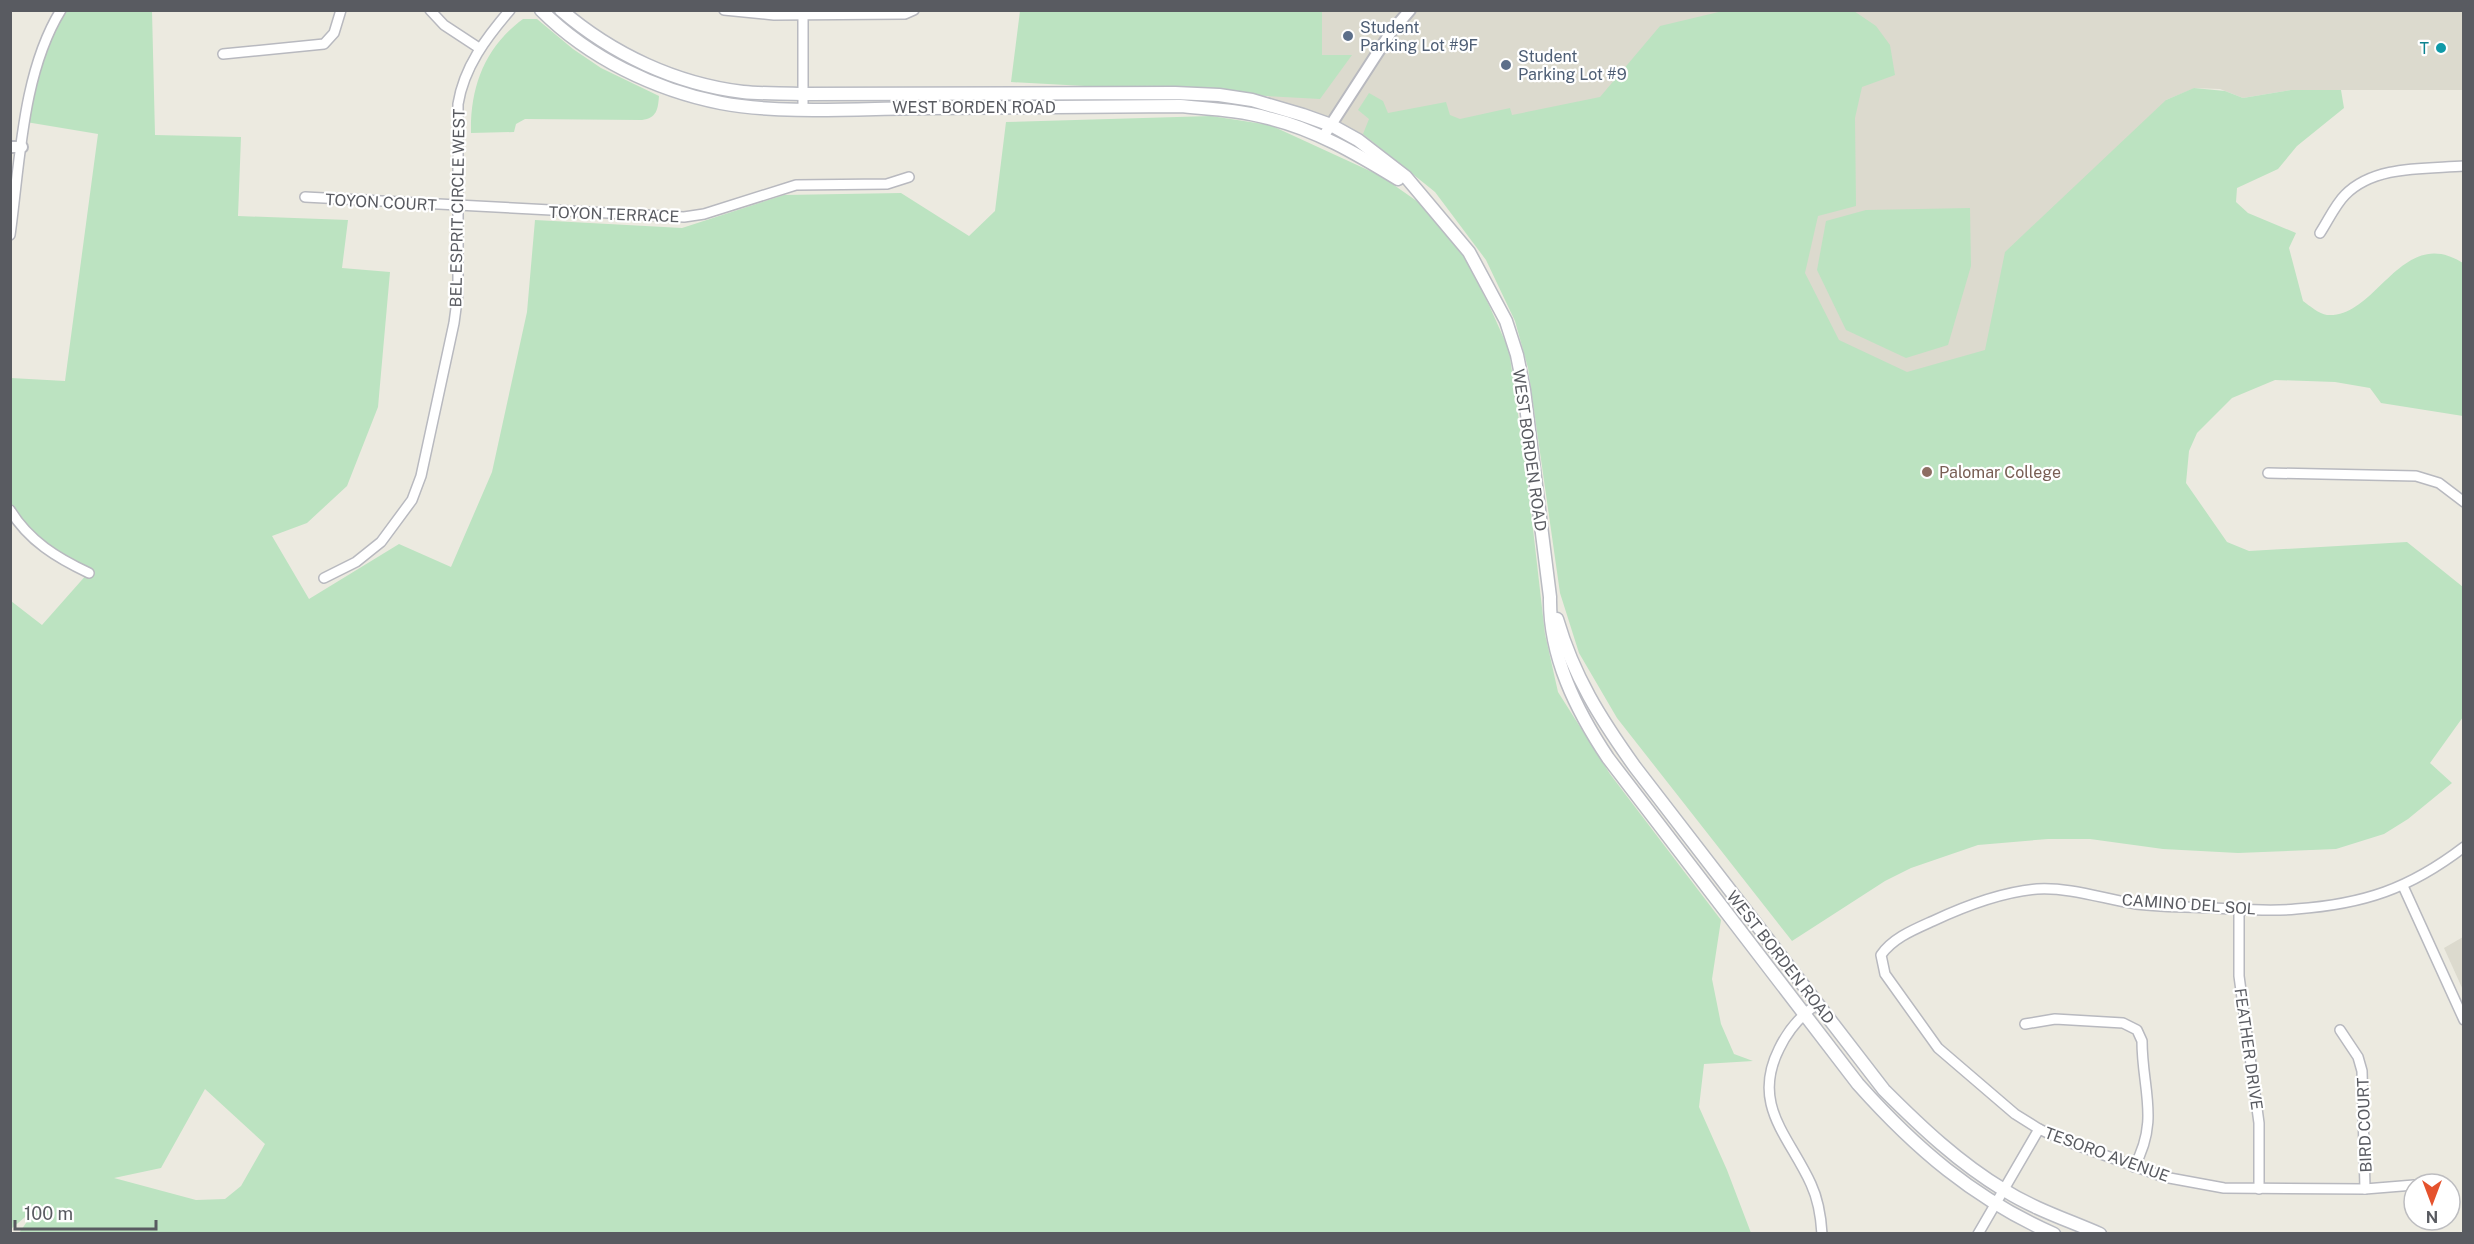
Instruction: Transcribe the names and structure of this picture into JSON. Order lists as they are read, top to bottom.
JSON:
{
  "streets": {
    "main road": ["WEST BORDEN ROAD"],
    "street": [
      "TOYON COURT",
      "BEL ESPRIT CIRCLE WEST",
      "TOYON TERRACE",
      "CAMINO DEL SOL",
      "FEATHER DRIVE",
      "BIRD COURT",
      "TESORO AVENUE"
    ]
  },
  "crossings": [
    ["TOYON COURT", "BEL ESPRIT CIRCLE WEST"],
    ["TOYON COURT", "TOYON TERRACE"],
    ["BEL ESPRIT CIRCLE WEST", "TOYON TERRACE"],
    ["CAMINO DEL SOL", "FEATHER DRIVE"],
    ["CAMINO DEL SOL", "TESORO AVENUE"],
    ["FEATHER DRIVE", "TESORO AVENUE"],
    ["BIRD COURT", "TESORO AVENUE"]
  ],
  "places": [
    "Student Parking Lot #9F",
    "T",
    "Student Parking Lot #9",
    "Palomar College"
  ],
  "scale_bar": "100 m",
  "north": "bottom"
}
